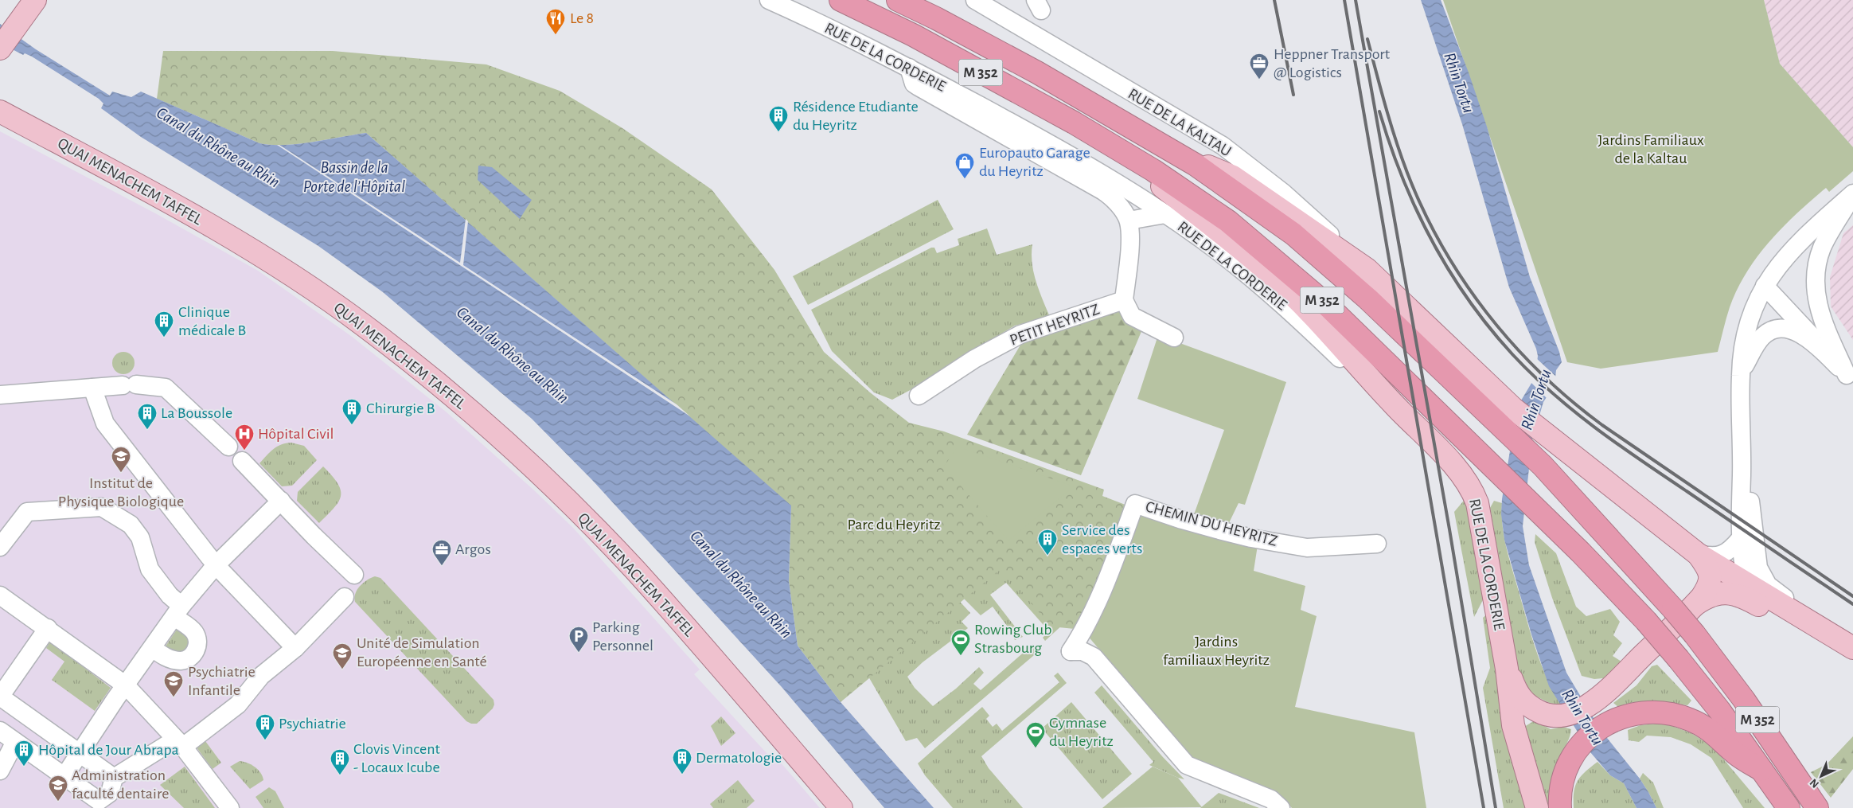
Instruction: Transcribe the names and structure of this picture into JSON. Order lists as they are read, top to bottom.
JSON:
{
  "streets": {
    "highway": ["M 352"],
    "main road": ["RUE DE LA CORDERIE", "QUAI MENACHEM TAFFEL"],
    "street": ["RUE DE LA KALTAU", "PETIT HEYRITZ", "CHEMIN DU HEYRITZ"]
  },
  "water": ["Rhin Tortu", "Canal du Rhône au Rhin", "Bassin de la Porte de l’Hôpital"],
  "parks": ["Jardins Familiaux de la Kaltau", "Parc du Heyritz", "Jardins familiaux Heyritz"],
  "places": {
    "restaurant": ["Le 8"],
    "office": ["Heppner Transport @ Logistics", "Argos"],
    "building": [
      "Résidence Etudiante du Heyritz",
      "Clinique médicale B",
      "Chirurgie B",
      "La Boussole",
      "Service des espaces verts",
      "Psychiatrie",
      "Hôpital de Jour Abrapa",
      "Dermatologie",
      "Clovis Vincent - Locaux Icube"
    ],
    "shop": ["Europauto Garage du Heyritz"],
    "hospital": ["Hôpital Civil"],
    "school or university": [
      "Institut de Physique Biologique",
      "Unité de Simulation Européenne en Santé",
      "Psychiatrie Infantile",
      "Administration faculté dentaire"
    ],
    "parking": ["Parking Personnel"],
    "sports": ["Rowing Club Strasbourg", "Gymnase du Heyritz"]
  },
  "north": "bottom left"
}
